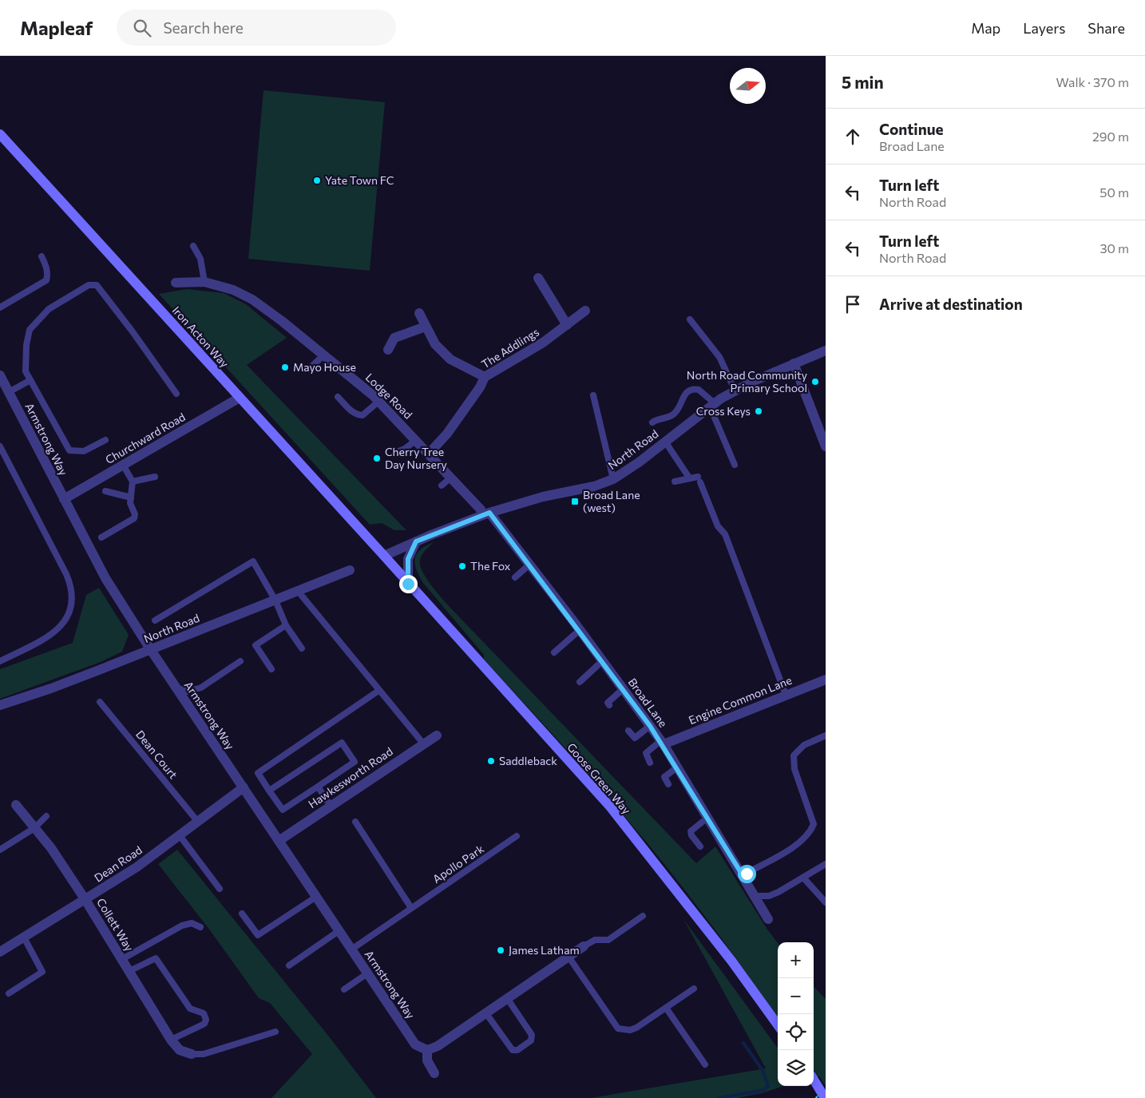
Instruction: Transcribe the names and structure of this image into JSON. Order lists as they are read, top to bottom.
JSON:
{
  "streets": {
    "main road": ["Iron Acton Way", "Goose Green Way"],
    "street": [
      "The Addlings",
      "Lodge Road",
      "Churchward Road",
      "Armstrong Way",
      "North Road",
      "Engine Common Lane",
      "Broad Lane",
      "Hawkesworth Road",
      "Dean Road",
      "Collett Way"
    ],
    "lane": ["Dean Court", "Apollo Park"]
  },
  "crossings": [
    ["Iron Acton Way", "Churchward Road"],
    ["Iron Acton Way", "North Road"],
    ["Iron Acton Way", "Goose Green Way"],
    ["The Addlings", "Lodge Road"],
    ["Lodge Road", "North Road"],
    ["Lodge Road", "Broad Lane"],
    ["Churchward Road", "Armstrong Way"],
    ["Armstrong Way", "North Road"],
    ["Armstrong Way", "Hawkesworth Road"],
    ["Armstrong Way", "Dean Road"],
    ["Armstrong Way", "Apollo Park"],
    ["North Road", "Broad Lane"],
    ["North Road", "Goose Green Way"],
    ["Engine Common Lane", "Broad Lane"],
    ["Dean Court", "Dean Road"],
    ["Dean Road", "Collett Way"]
  ],
  "places": {
    "other": [
      "Yate Town FC",
      "Mayo House",
      "North Road Community Primary School",
      "Cross Keys",
      "Cherry Tree Day Nursery",
      "The Fox",
      "Saddleback",
      "James Latham"
    ],
    "transit": ["Broad Lane (west)"]
  },
  "north": "right",
  "page": {
    "header": "Mapleaf",
    "search": "Search here",
    "nav": ["Map", "Layers", "Share"],
    "heading": ["5 min", "Walk · 370 m"],
    "list": [
      ["Continue", "Broad Lane", "290 m"],
      ["Turn left", "North Road", "50 m"],
      ["Turn left", "North Road", "30 m"],
      "Arrive at destination"
    ],
    "map_buttons": ["+", "−"]
  }
}
